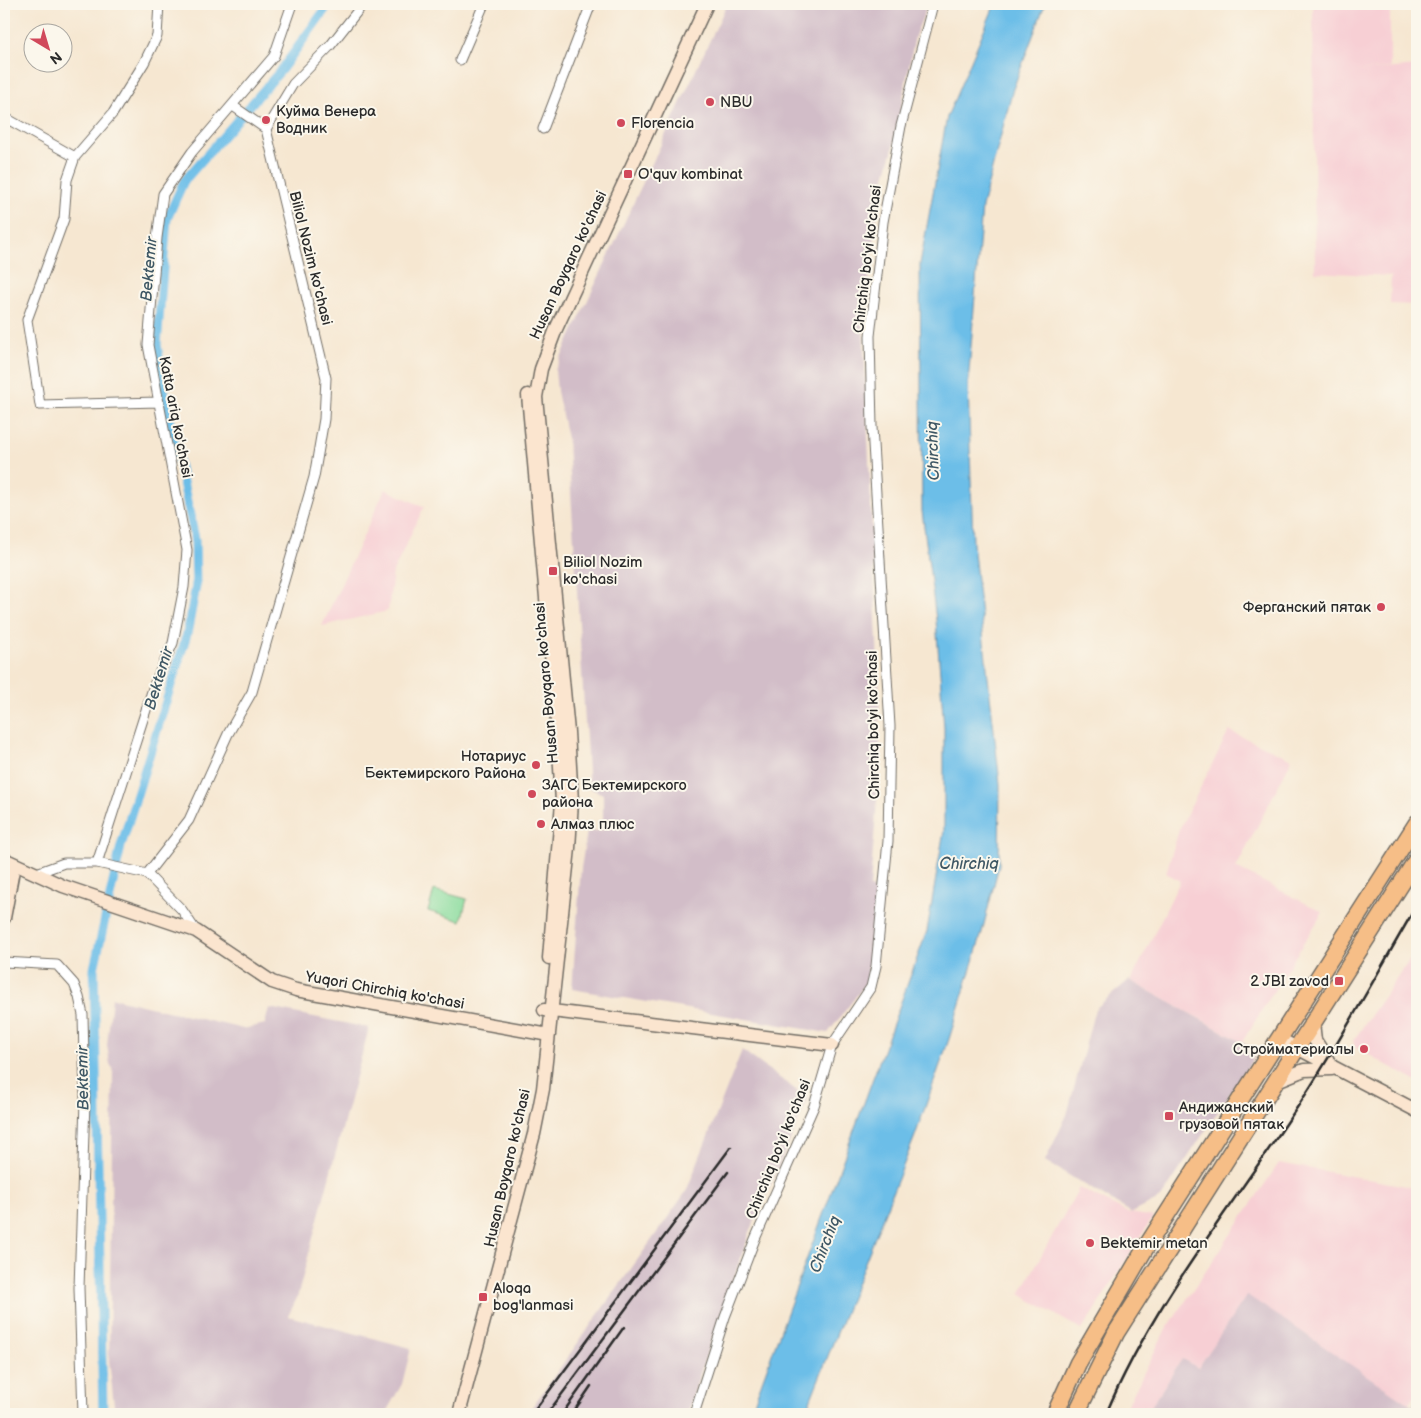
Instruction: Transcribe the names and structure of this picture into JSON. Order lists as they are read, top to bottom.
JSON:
{
  "streets": {
    "main road": ["Husan Boyqaro ko'chasi", "Yuqori Chirchiq ko'chasi"],
    "street": ["Biliol Nozim ko'chasi", "Chirchiq bo'yi ko'chasi", "Katta ariq ko'chasi"]
  },
  "crossings": [
    ["Husan Boyqaro ko'chasi", "Yuqori Chirchiq ko'chasi"]
  ],
  "water": ["Bektemir", "Chirchiq"],
  "places": {
    "other": [
      "NBU",
      "Куйма Венера Водник",
      "Florencia",
      "Ферганский пятак",
      "Нотариус Бектемирского Района",
      "ЗАГС Бектемирского района",
      "Алмаз плюс",
      "Стройматериалы",
      "Bektemir metan"
    ],
    "transit": [
      "O'quv kombinat",
      "Biliol Nozim ko'chasi",
      "2 JBI zavod",
      "Андижанский грузовой пятак",
      "Aloqa bog'lanmasi"
    ]
  },
  "north": "bottom right"
}
